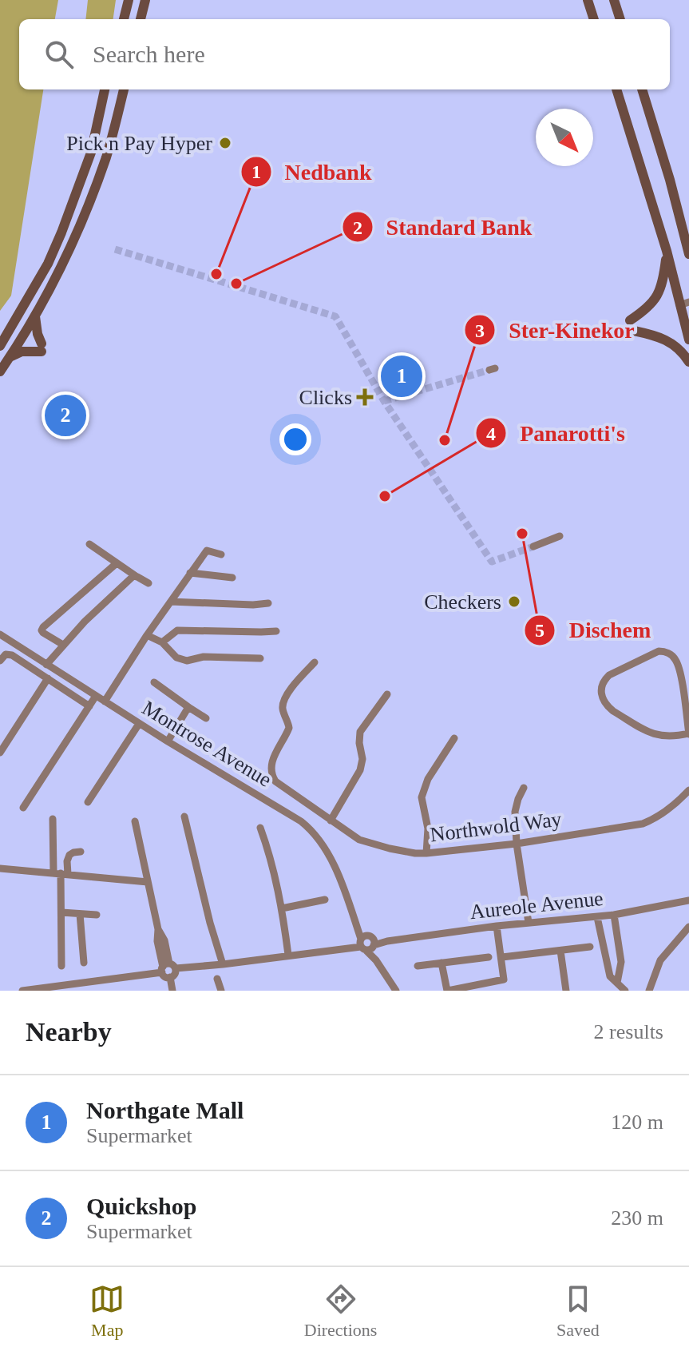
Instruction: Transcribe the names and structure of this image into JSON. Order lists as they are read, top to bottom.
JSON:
{
  "streets": {
    "street": ["Montrose Avenue", "Northwold Way", "Aureole Avenue"]
  },
  "crossings": [
    ["Montrose Avenue", "Aureole Avenue"]
  ],
  "places": {
    "other": [
      "Pick n Pay Hyper",
      "Nedbank",
      "Standard Bank",
      "Ster-Kinekor",
      "Panarotti's",
      "Dischem",
      "Checkers"
    ],
    "health": ["Clicks"]
  },
  "north": "bottom right",
  "page": {
    "search": "Search here",
    "pins": ["1", "2"],
    "heading": ["Nearby", "2 results"],
    "list": [
      {
        "mark": "1",
        "name": "Northgate Mall",
        "note": "Supermarket",
        "value": "120 m"
      },
      {
        "mark": "2",
        "name": "Quickshop",
        "note": "Supermarket",
        "value": "230 m"
      }
    ],
    "nav": ["Map", "Directions", "Saved"]
  }
}
